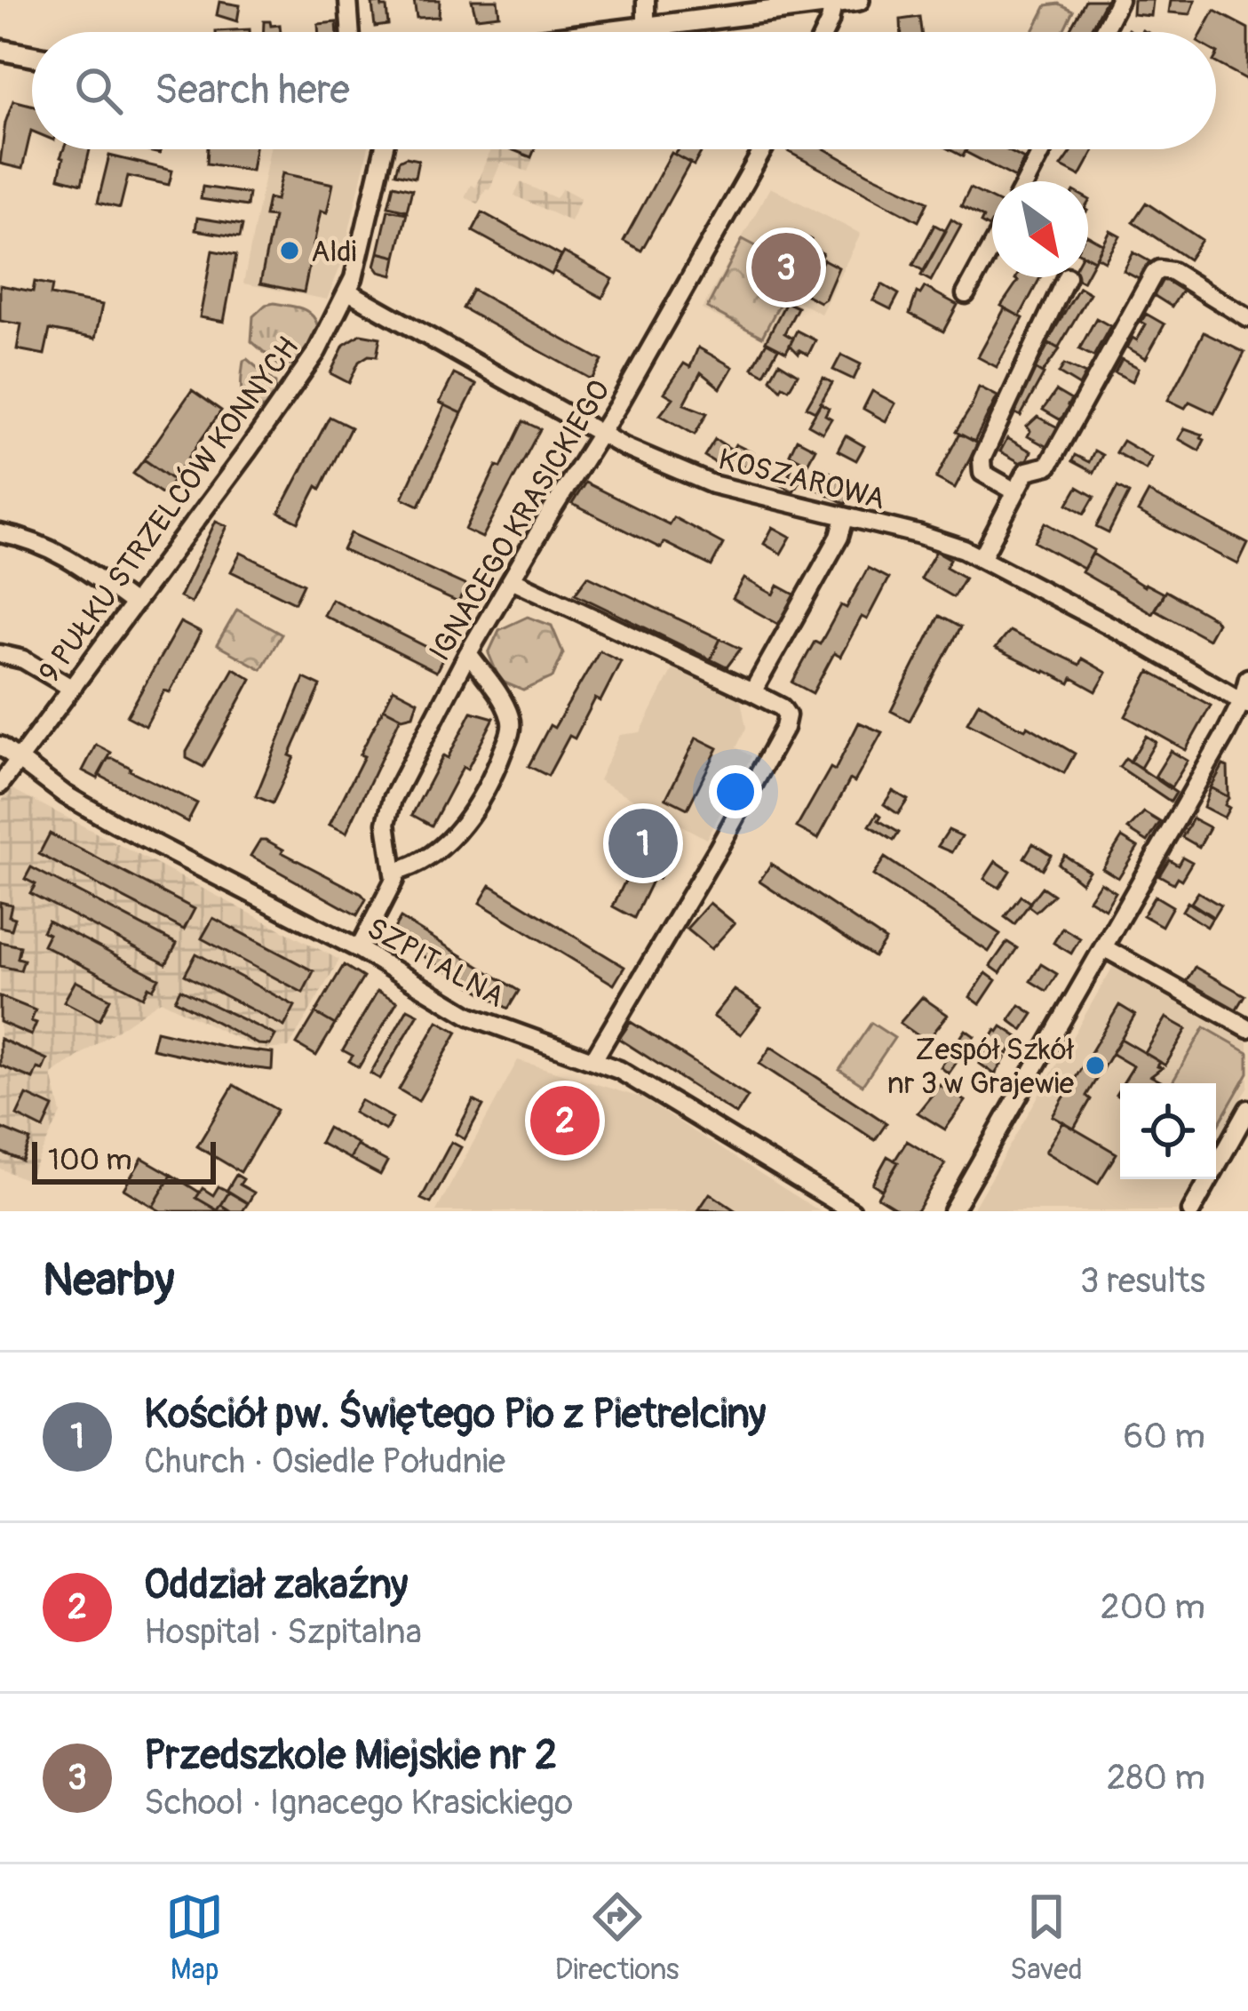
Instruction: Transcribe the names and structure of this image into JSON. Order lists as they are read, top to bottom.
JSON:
{
  "streets": {
    "street": [
      "KOSZAROWA",
      "9 PUŁKU STRZELCÓW KONNYCH",
      "IGNACEGO KRASICKIEGO",
      "SZPITALNA"
    ]
  },
  "crossings": [
    ["KOSZAROWA", "9 PUŁKU STRZELCÓW KONNYCH"],
    ["KOSZAROWA", "IGNACEGO KRASICKIEGO"],
    ["9 PUŁKU STRZELCÓW KONNYCH", "SZPITALNA"]
  ],
  "places": ["Aldi", "Zespół Szkół nr 3 w Grajewie"],
  "scale_bar": "100 m",
  "north": "bottom right",
  "page": {
    "search": "Search here",
    "pins": ["3", "1", "2"],
    "scale": "100 m",
    "heading": ["Nearby", "3 results"],
    "list": [
      {
        "mark": "1",
        "name": "Kościół pw. Świętego Pio z Pietrelciny",
        "note": "Church · Osiedle Południe",
        "value": "60 m"
      },
      {
        "mark": "2",
        "name": "Oddział zakaźny",
        "note": "Hospital · Szpitalna",
        "value": "200 m"
      },
      {
        "mark": "3",
        "name": "Przedszkole Miejskie nr 2",
        "note": "School · Ignacego Krasickiego",
        "value": "280 m"
      }
    ],
    "nav": ["Map", "Directions", "Saved"]
  }
}
